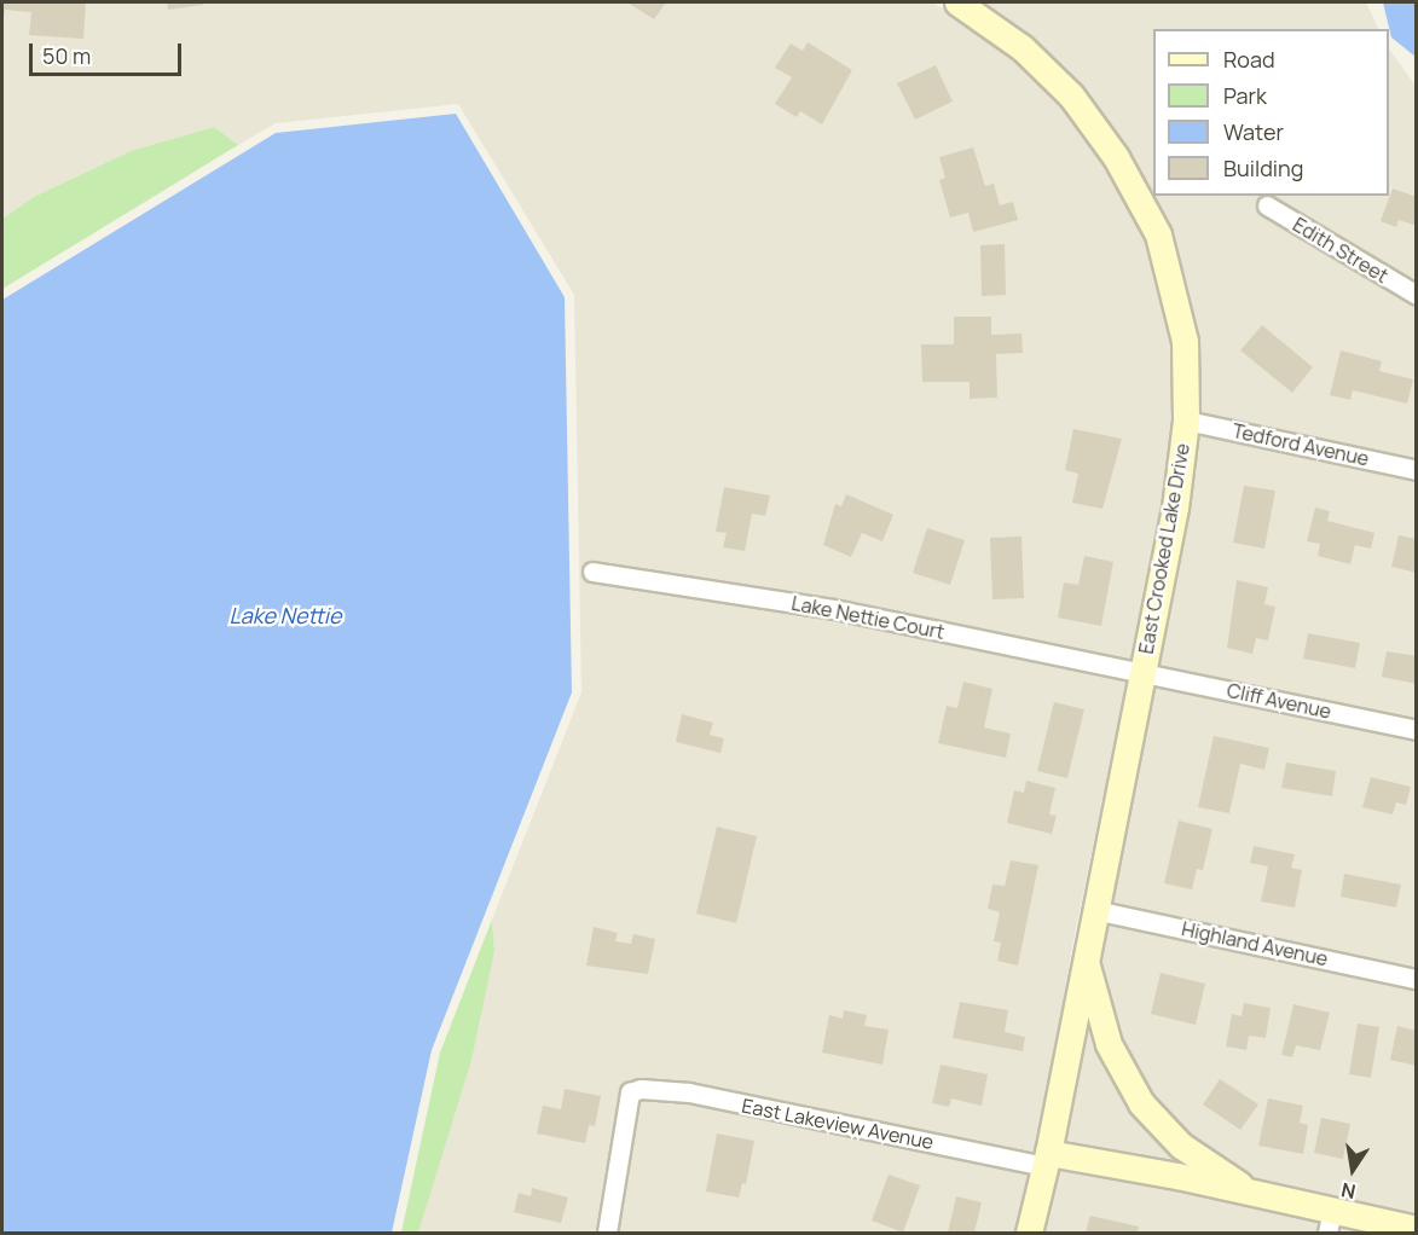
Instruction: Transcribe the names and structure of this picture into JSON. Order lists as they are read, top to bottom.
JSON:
{
  "streets": {
    "street": [
      "Edith Street",
      "Tedford Avenue",
      "East Crooked Lake Drive",
      "Lake Nettie Court",
      "Cliff Avenue",
      "Highland Avenue",
      "East Lakeview Avenue"
    ]
  },
  "crossings": [
    ["Tedford Avenue", "East Crooked Lake Drive"],
    ["East Crooked Lake Drive", "Lake Nettie Court"],
    ["East Crooked Lake Drive", "Cliff Avenue"],
    ["East Crooked Lake Drive", "Highland Avenue"],
    ["East Crooked Lake Drive", "East Lakeview Avenue"],
    ["Lake Nettie Court", "Cliff Avenue"]
  ],
  "water": ["Lake Nettie"],
  "legend": [
    "Road",
    "Park",
    "Water",
    "Building"
  ],
  "scale_bar": "50 m",
  "north": "bottom"
}
